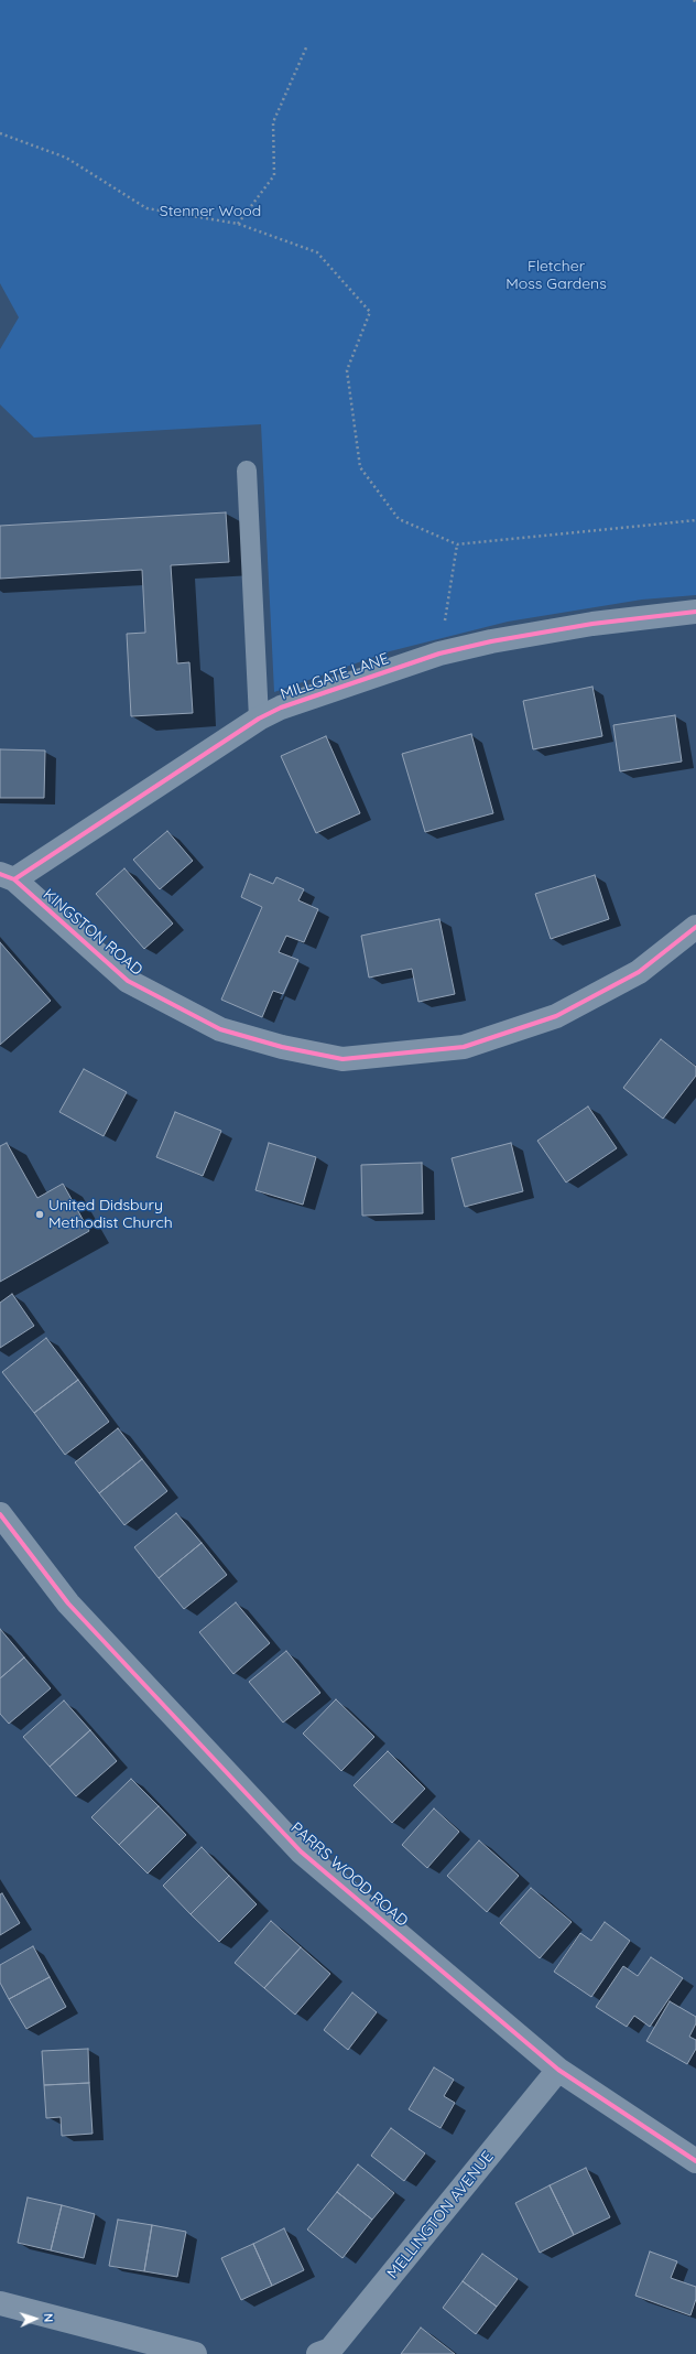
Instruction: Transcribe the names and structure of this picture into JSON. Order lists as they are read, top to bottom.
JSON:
{
  "streets": {
    "street": [
      "MILLGATE LANE",
      "KINGSTON ROAD",
      "PARRS WOOD ROAD",
      "MELLINGTON AVENUE"
    ]
  },
  "crossings": [
    ["MILLGATE LANE", "KINGSTON ROAD"],
    ["PARRS WOOD ROAD", "MELLINGTON AVENUE"]
  ],
  "parks": ["Stenner Wood", "Fletcher Moss Gardens"],
  "places": ["United Didsbury Methodist Church"],
  "north": "right"
}
